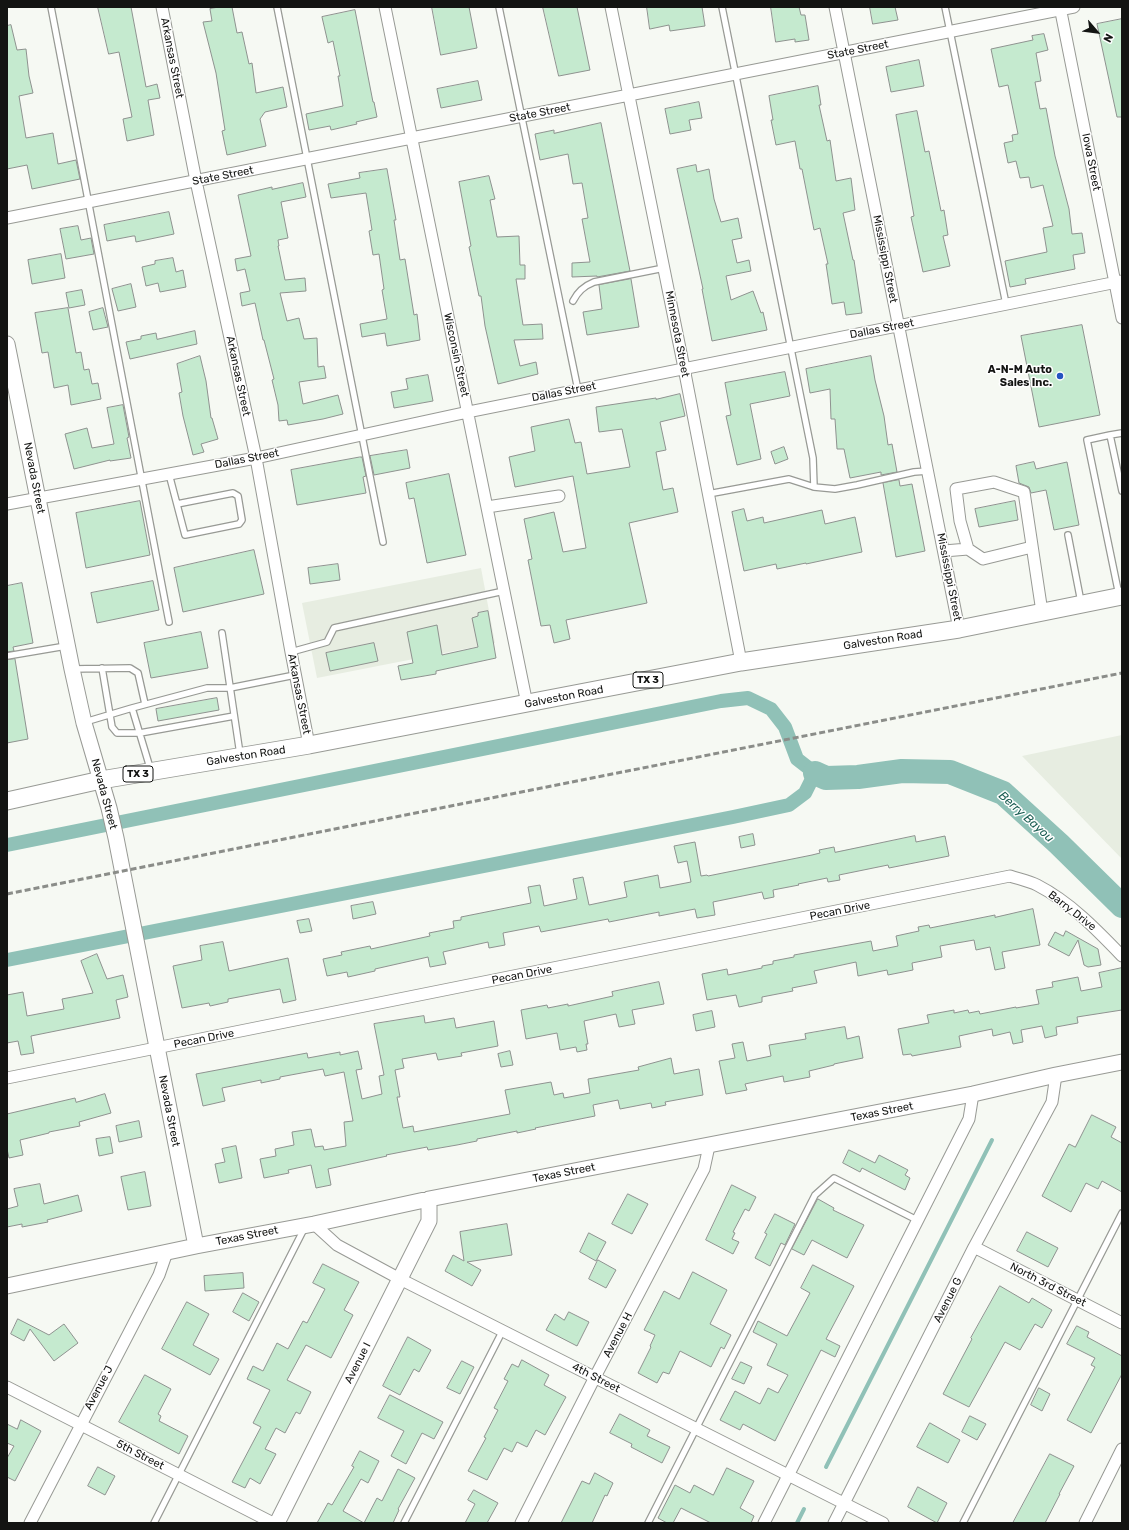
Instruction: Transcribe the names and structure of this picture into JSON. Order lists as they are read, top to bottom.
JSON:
{
  "streets": {
    "main road": ["Galveston Road", "TX 3"],
    "street": [
      "State Street",
      "Arkansas Street",
      "Iowa Street",
      "Mississippi Street",
      "Dallas Street",
      "Minnesota Street",
      "Wisconsin Street",
      "Nevada Street",
      "Pecan Drive",
      "Barry Drive",
      "Texas Street",
      "North 3rd Street",
      "Avenue G",
      "Avenue H",
      "Avenue I",
      "4th Street",
      "Avenue J",
      "5th Street"
    ]
  },
  "crossings": [
    ["State Street", "Arkansas Street"],
    ["State Street", "Iowa Street"],
    ["State Street", "Mississippi Street"],
    ["State Street", "Minnesota Street"],
    ["State Street", "Wisconsin Street"],
    ["Arkansas Street", "Dallas Street"],
    ["Arkansas Street", "Galveston Road"],
    ["Iowa Street", "Dallas Street"],
    ["Mississippi Street", "Dallas Street"],
    ["Mississippi Street", "Galveston Road"],
    ["Dallas Street", "Minnesota Street"],
    ["Dallas Street", "Wisconsin Street"],
    ["Dallas Street", "Nevada Street"],
    ["Minnesota Street", "Galveston Road"],
    ["Wisconsin Street", "Galveston Road"],
    ["Nevada Street", "Galveston Road"],
    ["Nevada Street", "Pecan Drive"],
    ["Nevada Street", "Texas Street"],
    ["Pecan Drive", "Barry Drive"],
    ["Texas Street", "Avenue G"],
    ["Texas Street", "Avenue H"],
    ["Texas Street", "Avenue I"],
    ["Texas Street", "4th Street"],
    ["Texas Street", "Avenue J"],
    ["North 3rd Street", "Avenue G"],
    ["Avenue G", "4th Street"],
    ["Avenue H", "4th Street"],
    ["Avenue I", "4th Street"],
    ["Avenue J", "5th Street"]
  ],
  "water": ["Berry Bayou"],
  "places": ["A-N-M Auto Sales Inc."],
  "north": "bottom right"
}
